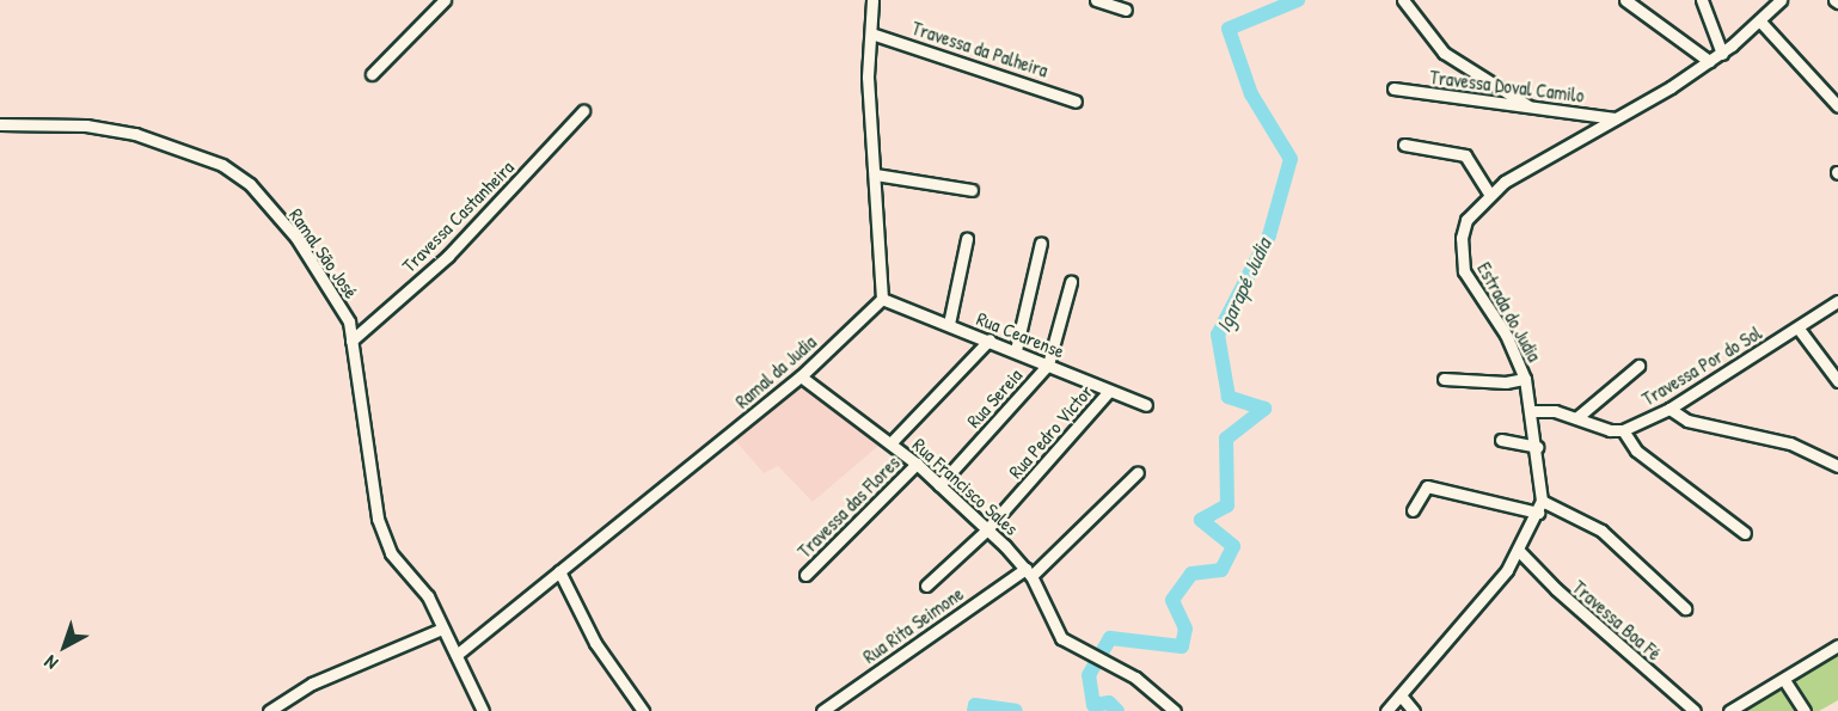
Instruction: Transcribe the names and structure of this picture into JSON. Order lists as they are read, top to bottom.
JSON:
{
  "streets": {
    "street": [
      "Travessa da Palheira",
      "Travessa Doval Camilo",
      "Travessa Castanheira",
      "Ramal São José",
      "Estrada do Judia",
      "Rua Cearense",
      "Travessa Por do Sol",
      "Ramal da Judia",
      "Rua Sereia",
      "Rua Pedro Victor",
      "Rua Francisco Sales",
      "Travessa das Flores",
      "Travessa Boa Fé",
      "Rua Rita Seimone"
    ]
  },
  "crossings": [
    ["Travessa Doval Camilo", "Estrada do Judia"],
    ["Travessa Castanheira", "Ramal São José"],
    ["Ramal São José", "Ramal da Judia"],
    ["Estrada do Judia", "Travessa Boa Fé"],
    ["Rua Cearense", "Ramal da Judia"],
    ["Rua Cearense", "Rua Sereia"],
    ["Rua Cearense", "Rua Pedro Victor"],
    ["Ramal da Judia", "Rua Francisco Sales"],
    ["Rua Sereia", "Rua Francisco Sales"],
    ["Rua Pedro Victor", "Rua Francisco Sales"],
    ["Rua Francisco Sales", "Travessa das Flores"],
    ["Rua Francisco Sales", "Rua Rita Seimone"]
  ],
  "water": ["Igarapé Judia"],
  "north": "bottom left"
}
